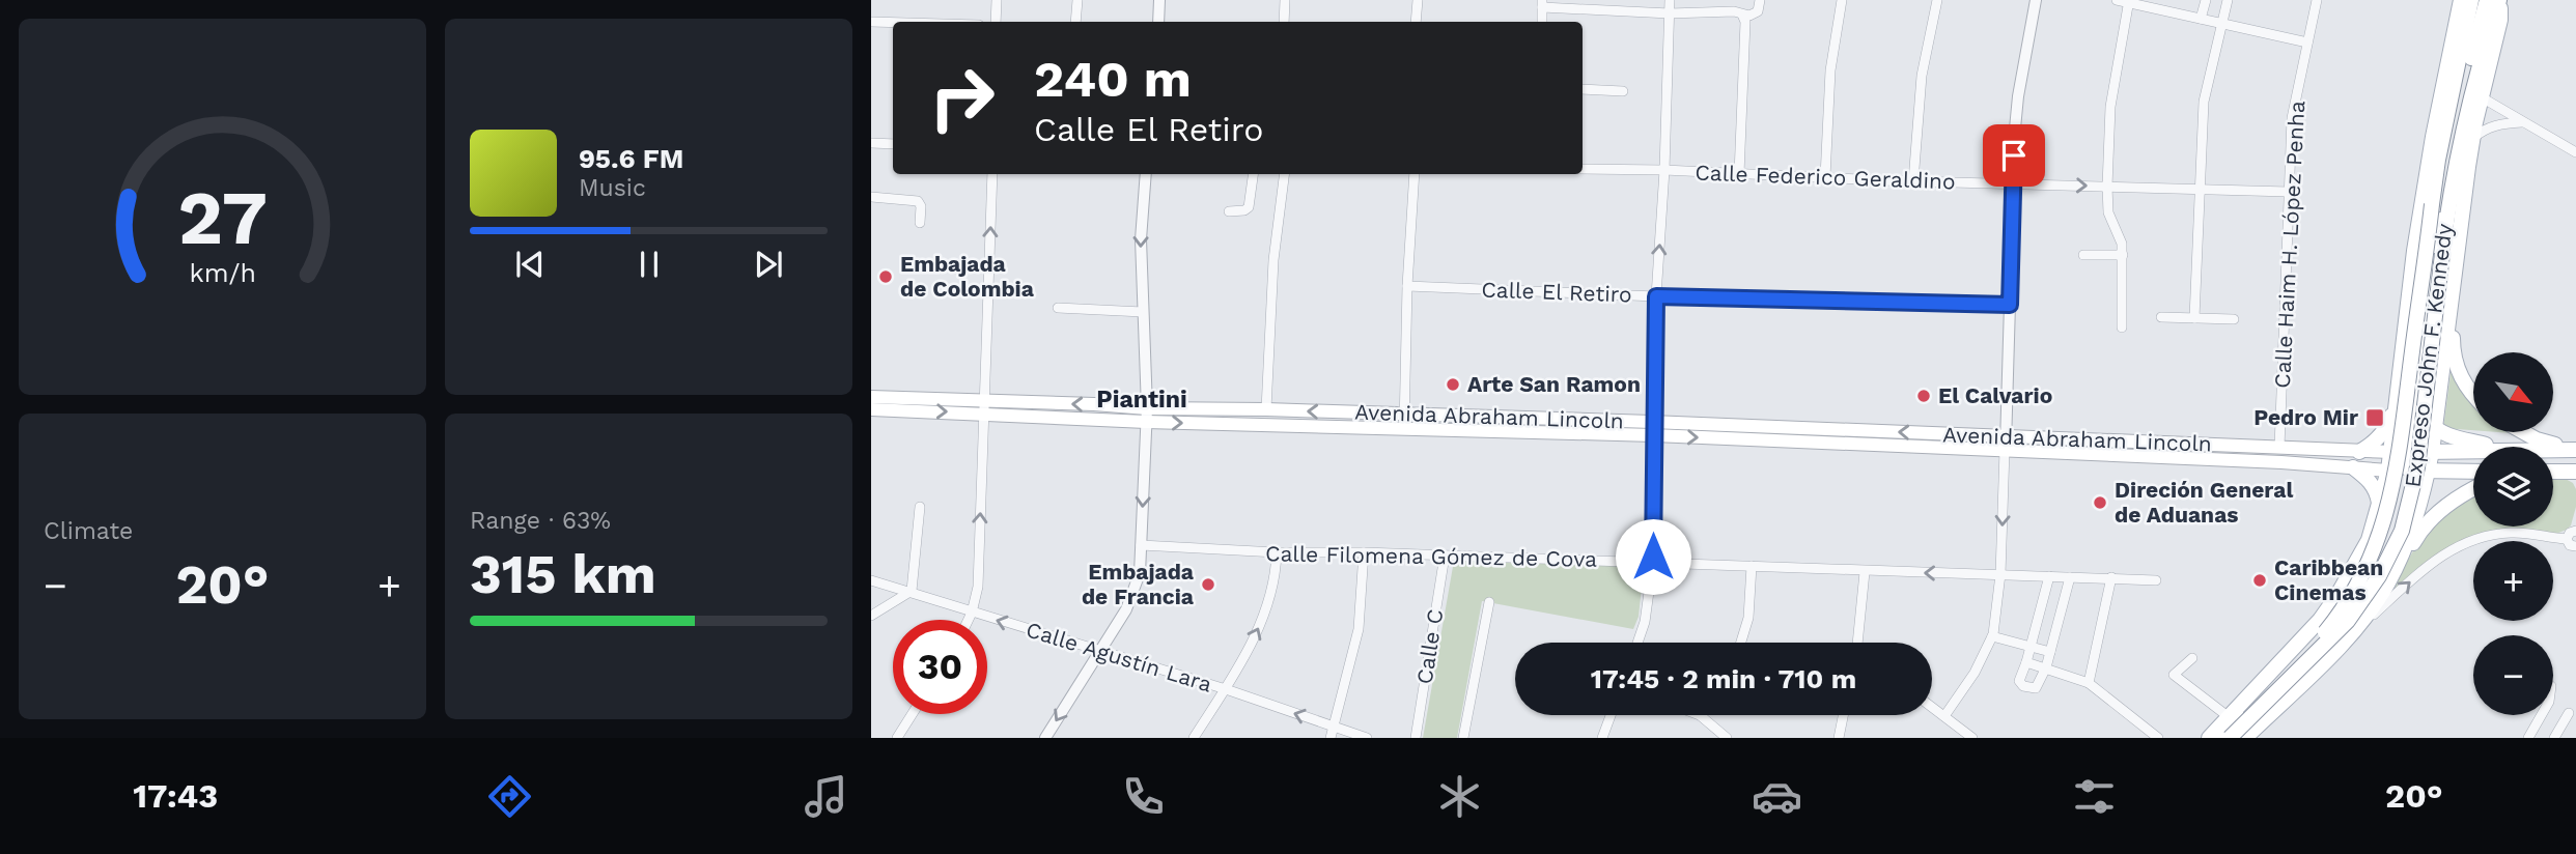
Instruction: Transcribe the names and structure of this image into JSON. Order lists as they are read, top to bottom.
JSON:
{
  "streets": {
    "main road": ["Expreso John F. Kennedy", "Avenida Abraham Lincoln"],
    "street": [
      "Calle Federico Geraldino",
      "Calle Haim H. López Penha",
      "Calle El Retiro",
      "Calle Filomena Gómez de Cova",
      "Calle C",
      "Calle Agustín Lara"
    ]
  },
  "crossings": [
    ["Calle Federico Geraldino", "Calle Haim H. López Penha"],
    ["Calle Haim H. López Penha", "Avenida Abraham Lincoln"],
    ["Calle Filomena Gómez de Cova", "Calle C"]
  ],
  "one_way": ["Calle Agustín Lara"],
  "districts": ["Piantini"],
  "places": {
    "other": [
      "Embajada de Colombia",
      "Arte San Ramon",
      "El Calvario",
      "Direción General de Aduanas",
      "Caribbean Cinemas",
      "Embajada de Francia"
    ],
    "transit": ["Pedro Mir"]
  },
  "north": "bottom right",
  "page": {
    "turn": ["240 m", "Calle El Retiro"],
    "song": ["95.6 FM", "Music"],
    "map_buttons": ["+", "−"],
    "tile": [
      "Climate",
      ["Range · 63%", "315 km"]
    ],
    "heat": ["−", "20°", "+"],
    "limit": "30",
    "trip": "17:45 · 2 min · 710 m",
    "tabs": ["17:43", "20°"],
    "gauge": ["27", "km/h"]
  }
}
